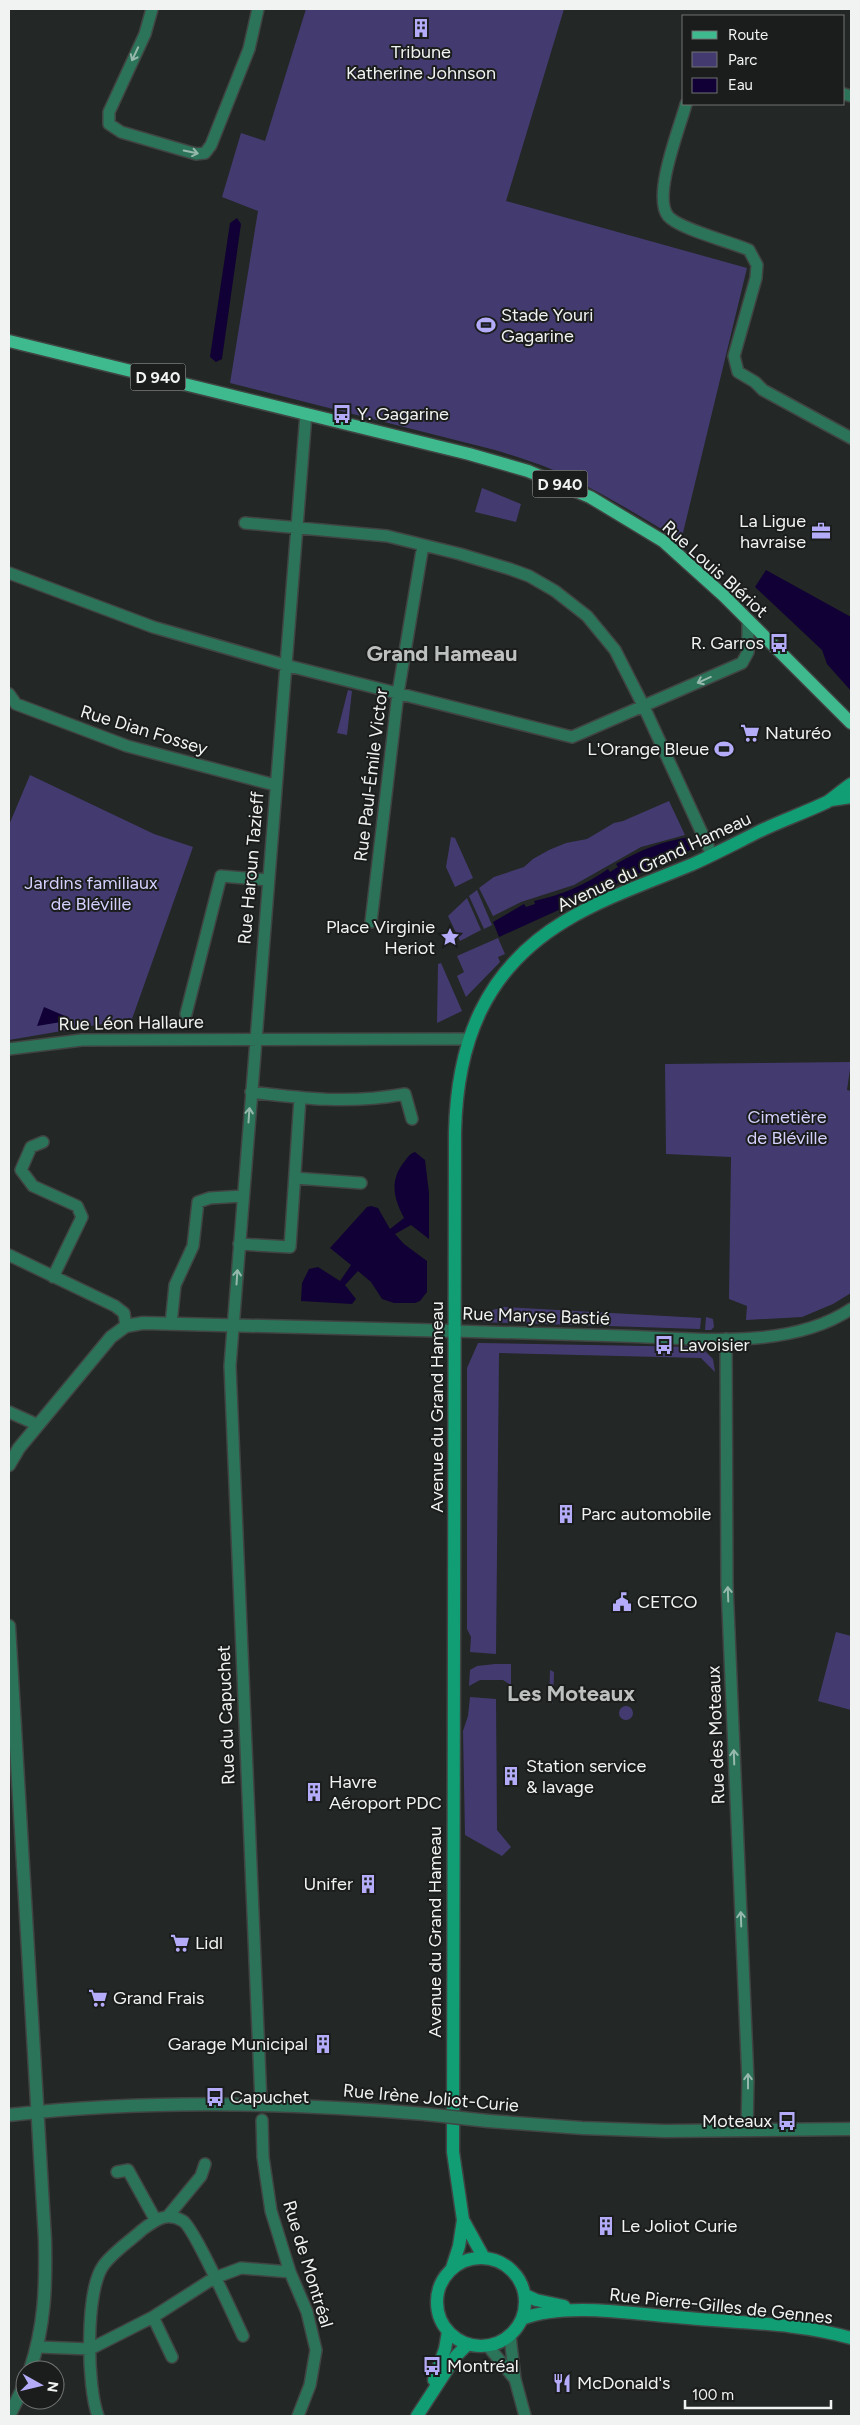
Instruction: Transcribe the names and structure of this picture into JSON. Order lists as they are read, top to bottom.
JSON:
{
  "streets": {
    "main road": [
      "D 940",
      "Rue Louis Blériot",
      "Avenue du Grand Hameau",
      "Rue Pierre-Gilles de Gennes"
    ],
    "street": [
      "Rue Dian Fossey",
      "Rue Paul-Émile Victor",
      "Rue Haroun Tazieff",
      "Rue Léon Hallaure",
      "Rue Maryse Bastié",
      "Rue du Capuchet",
      "Rue des Moteaux",
      "Rue Irène Joliot-Curie",
      "Rue de Montréal"
    ]
  },
  "crossings": [
    ["D 940", "Rue Louis Blériot"],
    ["D 940", "Rue Haroun Tazieff"],
    ["Rue Louis Blériot", "Rue Haroun Tazieff"],
    ["Rue Dian Fossey", "Rue Haroun Tazieff"],
    ["Avenue du Grand Hameau", "Rue Léon Hallaure"],
    ["Avenue du Grand Hameau", "Rue Maryse Bastié"],
    ["Avenue du Grand Hameau", "Rue Pierre-Gilles de Gennes"],
    ["Rue Haroun Tazieff", "Rue Léon Hallaure"],
    ["Rue Haroun Tazieff", "Rue Maryse Bastié"],
    ["Rue Haroun Tazieff", "Rue du Capuchet"],
    ["Rue Maryse Bastié", "Rue du Capuchet"],
    ["Rue Maryse Bastié", "Rue des Moteaux"],
    ["Rue du Capuchet", "Rue Irène Joliot-Curie"],
    ["Rue des Moteaux", "Rue Irène Joliot-Curie"]
  ],
  "one_way": ["Rue des Moteaux"],
  "districts": ["Grand Hameau", "Les Moteaux"],
  "parks": ["Jardins familiaux de Bléville", "Cimetière de Bléville"],
  "places": {
    "building": [
      "Tribune Katherine Johnson",
      "Parc automobile",
      "Station service & lavage",
      "Havre Aéroport PDC",
      "Unifer",
      "Garage Municipal",
      "Le Joliot Curie"
    ],
    "sports": ["Stade Youri Gagarine", "L'Orange Bleue"],
    "bus stop": [
      "Y. Gagarine",
      "R. Garros",
      "Lavoisier",
      "Capuchet",
      "Moteaux",
      "Montréal"
    ],
    "office": ["La Ligue havraise"],
    "supermarket": ["Naturéo", "Lidl", "Grand Frais"],
    "place": ["Place Virginie Heriot"],
    "public building": ["CETCO"],
    "restaurant": ["McDonald's"]
  },
  "legend": ["Route", "Parc", "Eau"],
  "scale_bar": "100 m",
  "north": "right"
}
